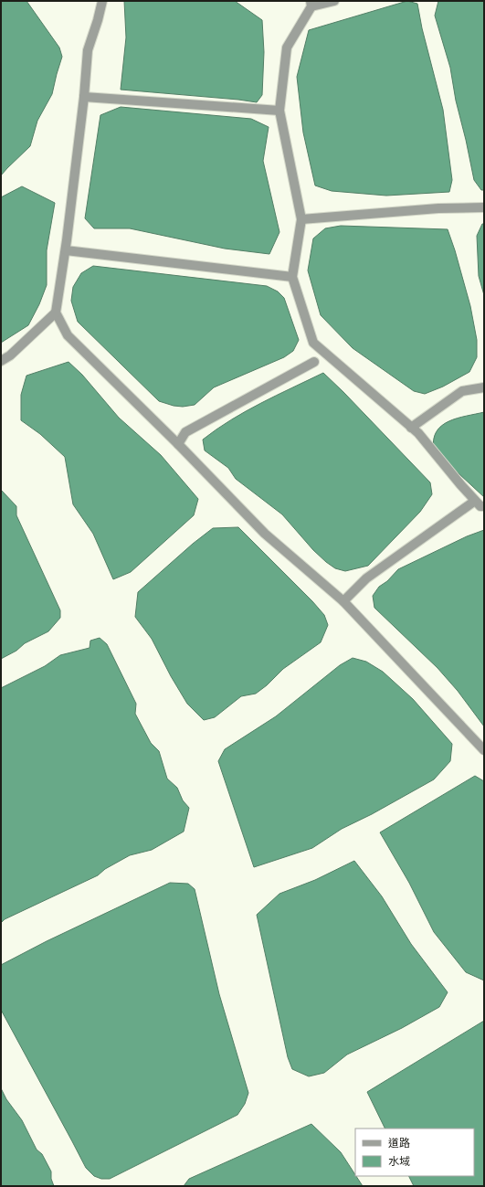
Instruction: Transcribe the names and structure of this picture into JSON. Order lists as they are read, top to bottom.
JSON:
{
  "legend": ["道路", "水域"]
}
